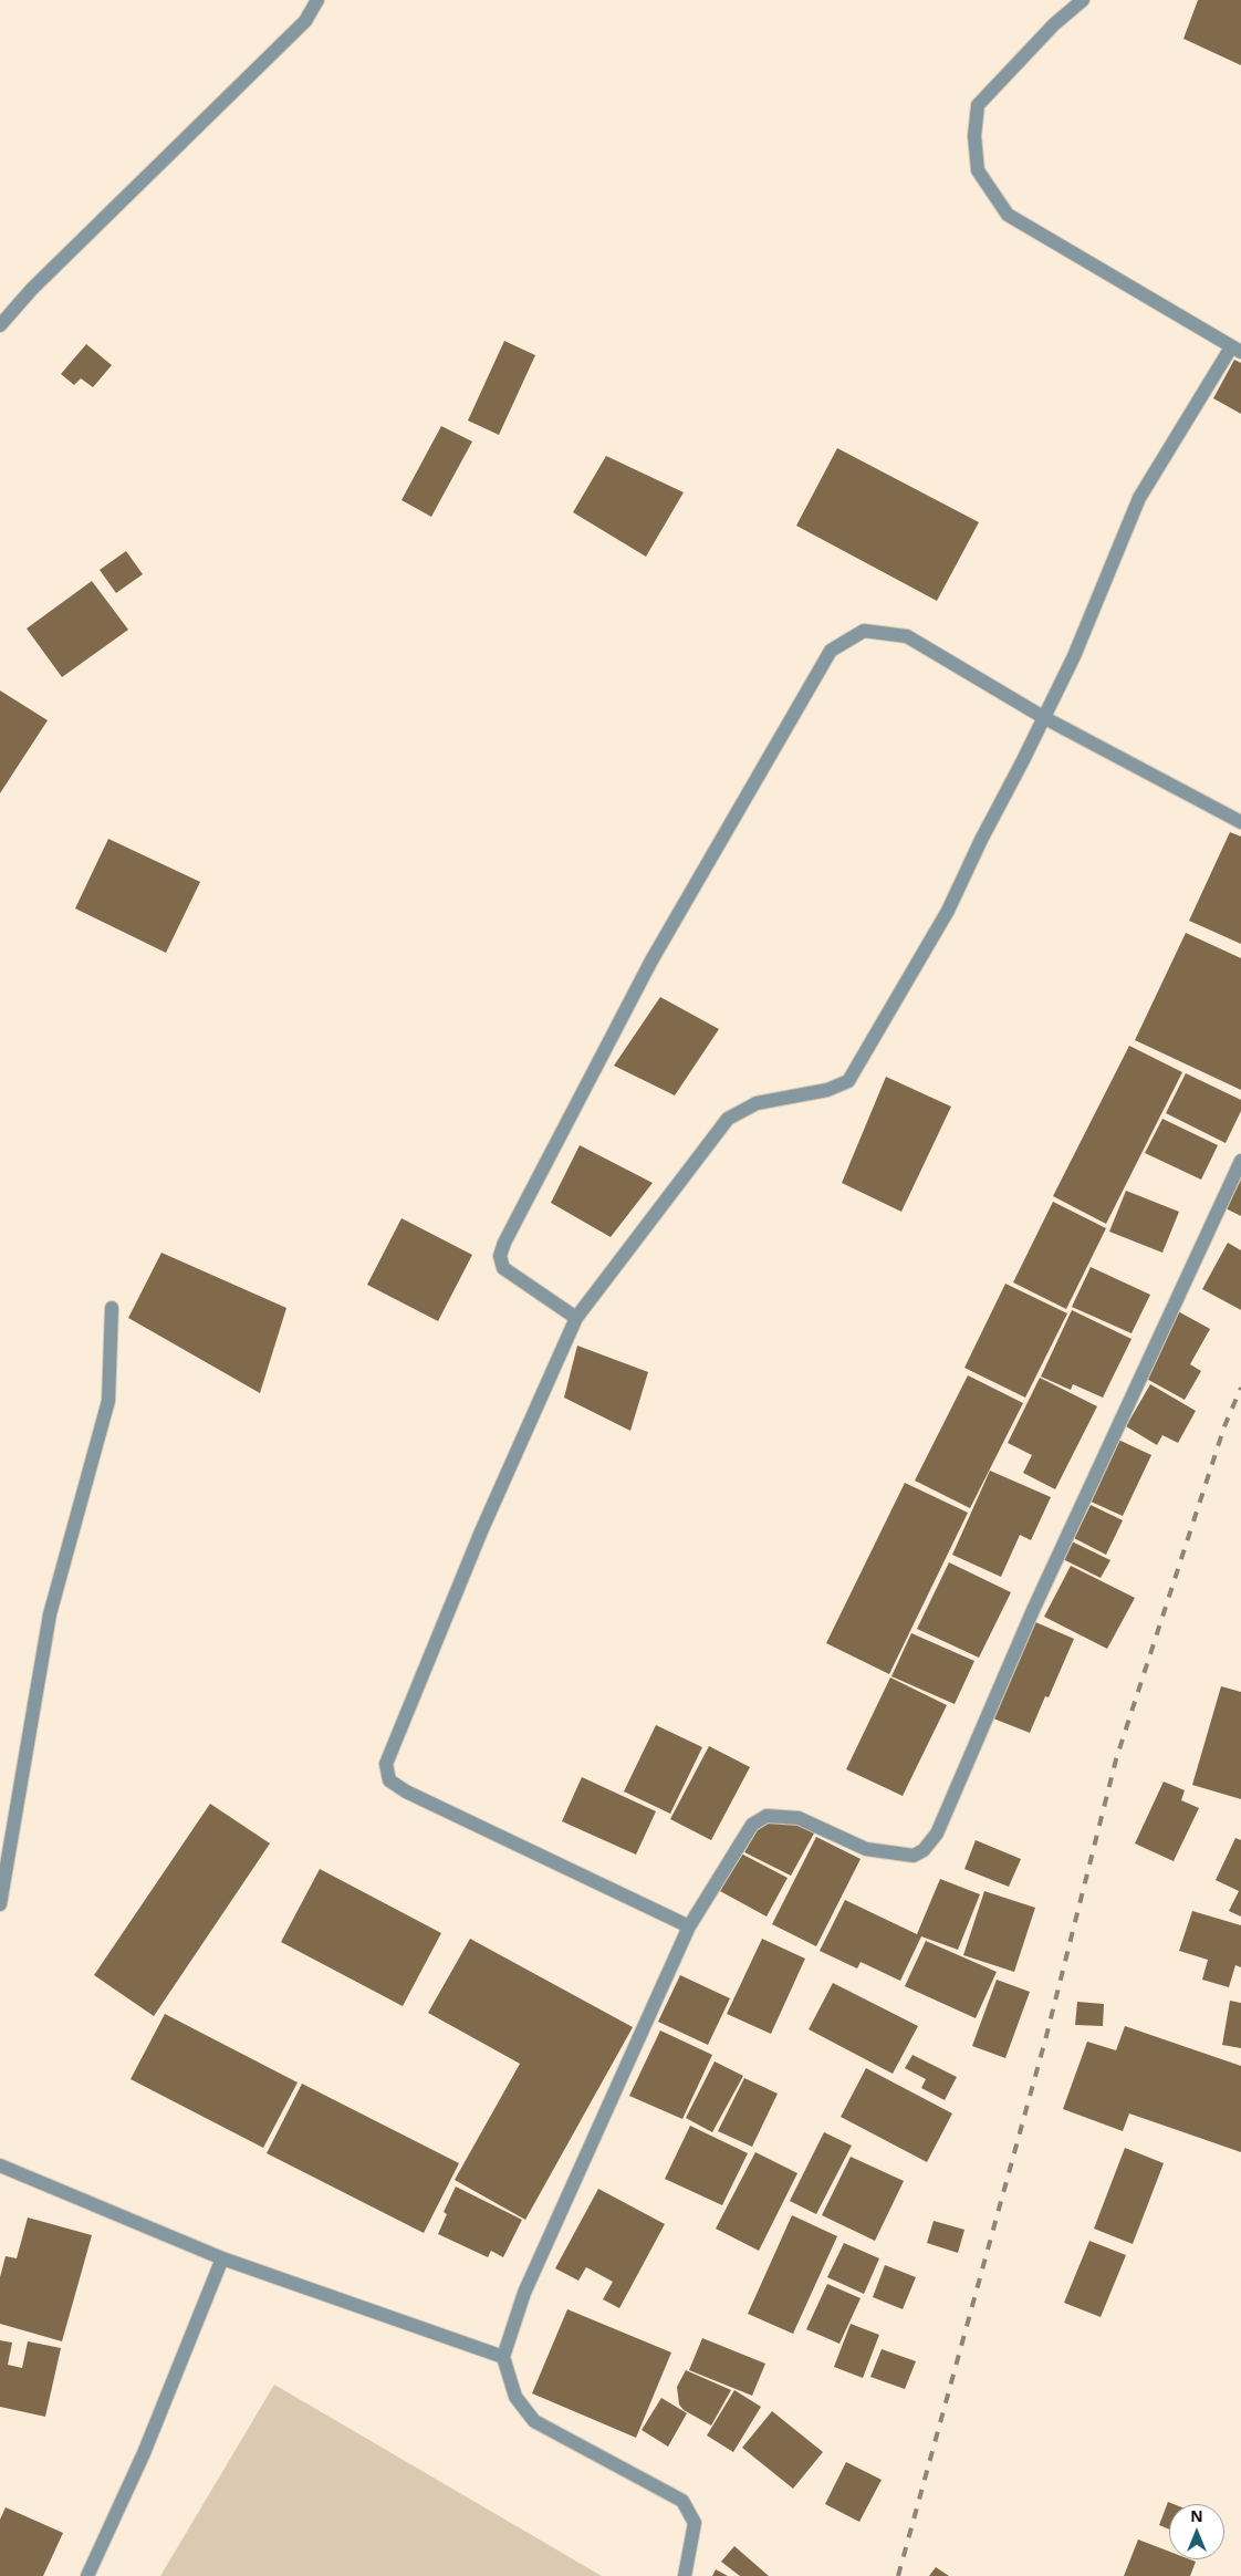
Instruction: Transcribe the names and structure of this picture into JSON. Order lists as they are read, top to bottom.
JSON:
{
  "north": "top"
}
